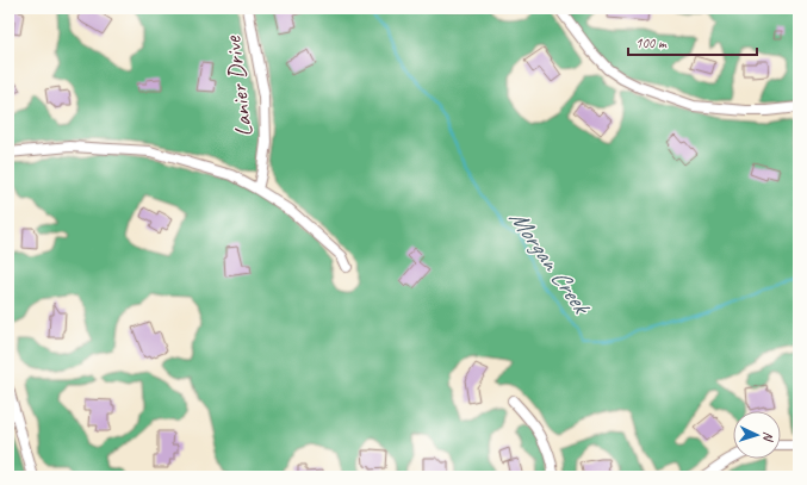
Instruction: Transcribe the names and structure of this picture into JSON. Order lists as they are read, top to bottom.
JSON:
{
  "streets": {
    "street": ["Lanier Drive"]
  },
  "water": ["Morgan Creek"],
  "scale_bar": "100 m",
  "north": "right"
}
